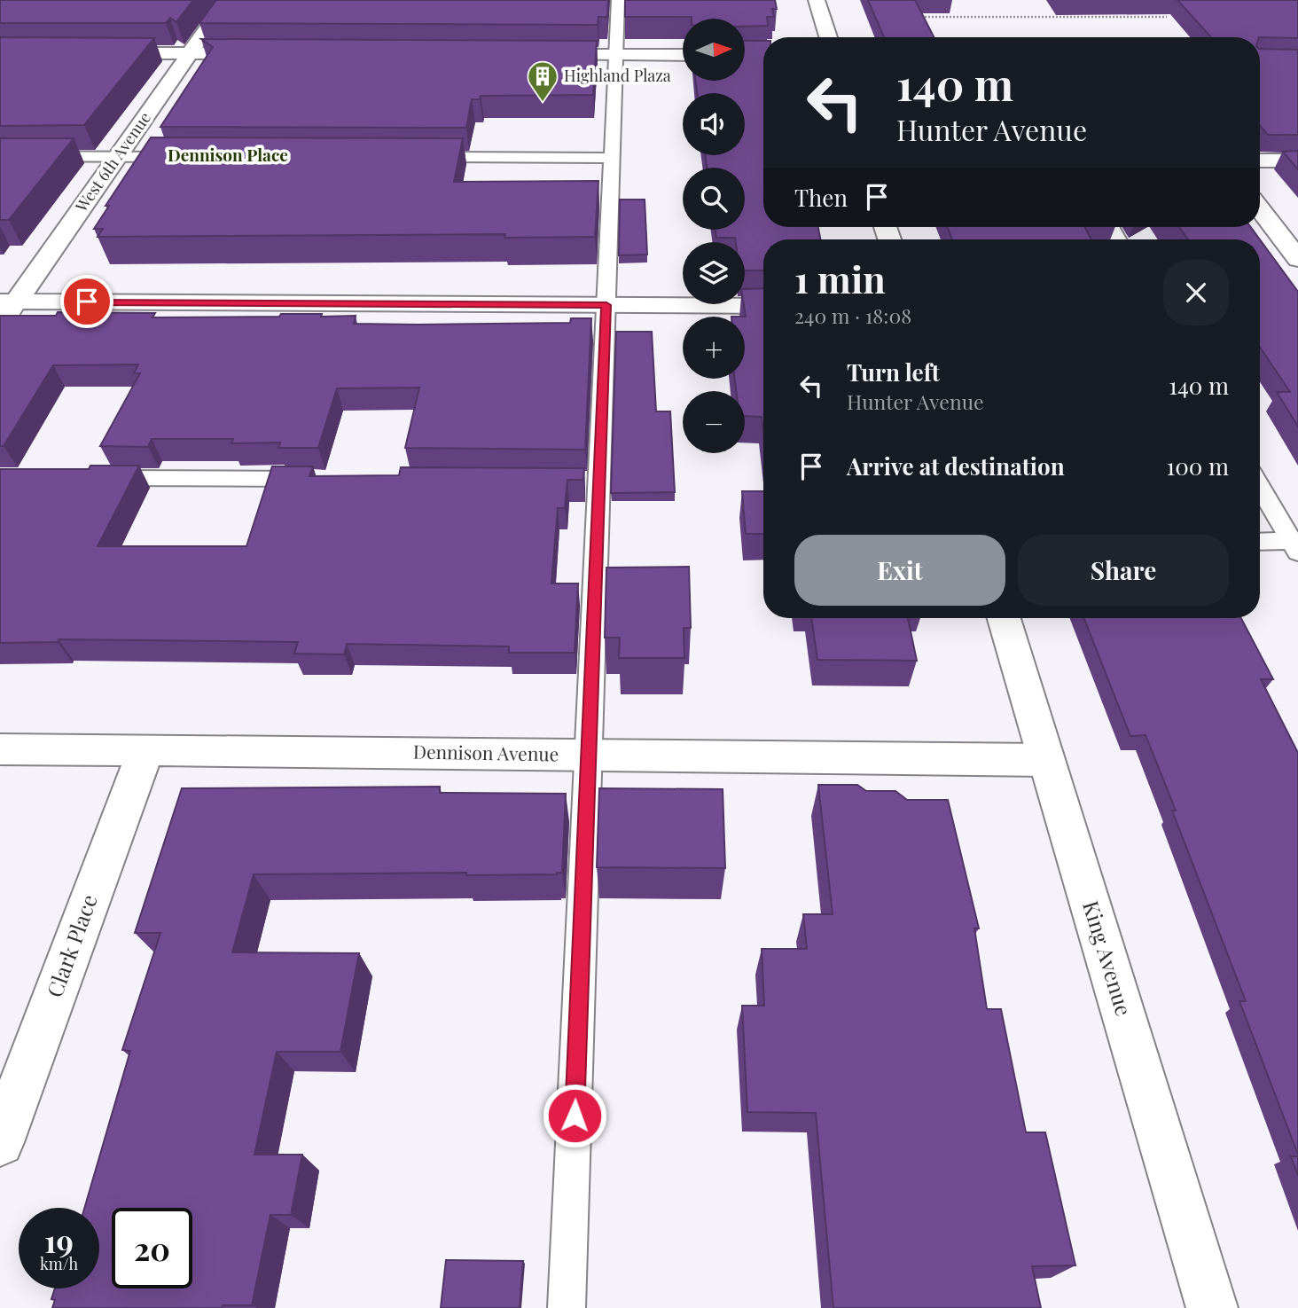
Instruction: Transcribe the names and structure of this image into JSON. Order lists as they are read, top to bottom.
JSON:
{
  "streets": {
    "street": [
      "West 6th Avenue",
      "Dennison Avenue",
      "Clark Place",
      "King Avenue"
    ]
  },
  "crossings": [
    ["Dennison Avenue", "Clark Place"],
    ["Dennison Avenue", "King Avenue"]
  ],
  "districts": ["Dennison Place"],
  "places": {
    "building": ["Highland Plaza"]
  },
  "north": "right",
  "page": {
    "map_buttons": ["+", "−"],
    "turn": ["140 m", "Hunter Avenue"],
    "then": "Then",
    "heading": ["1 min", "240 m · 18:08"],
    "list": [
      {
        "name": "Turn left",
        "note": "Hunter Avenue",
        "value": "140 m"
      },
      {
        "name": "Arrive at destination",
        "value": "100 m"
      }
    ],
    "buttons": ["Exit", "Share"],
    "speed": "19 km/h",
    "limit": "20"
  }
}
